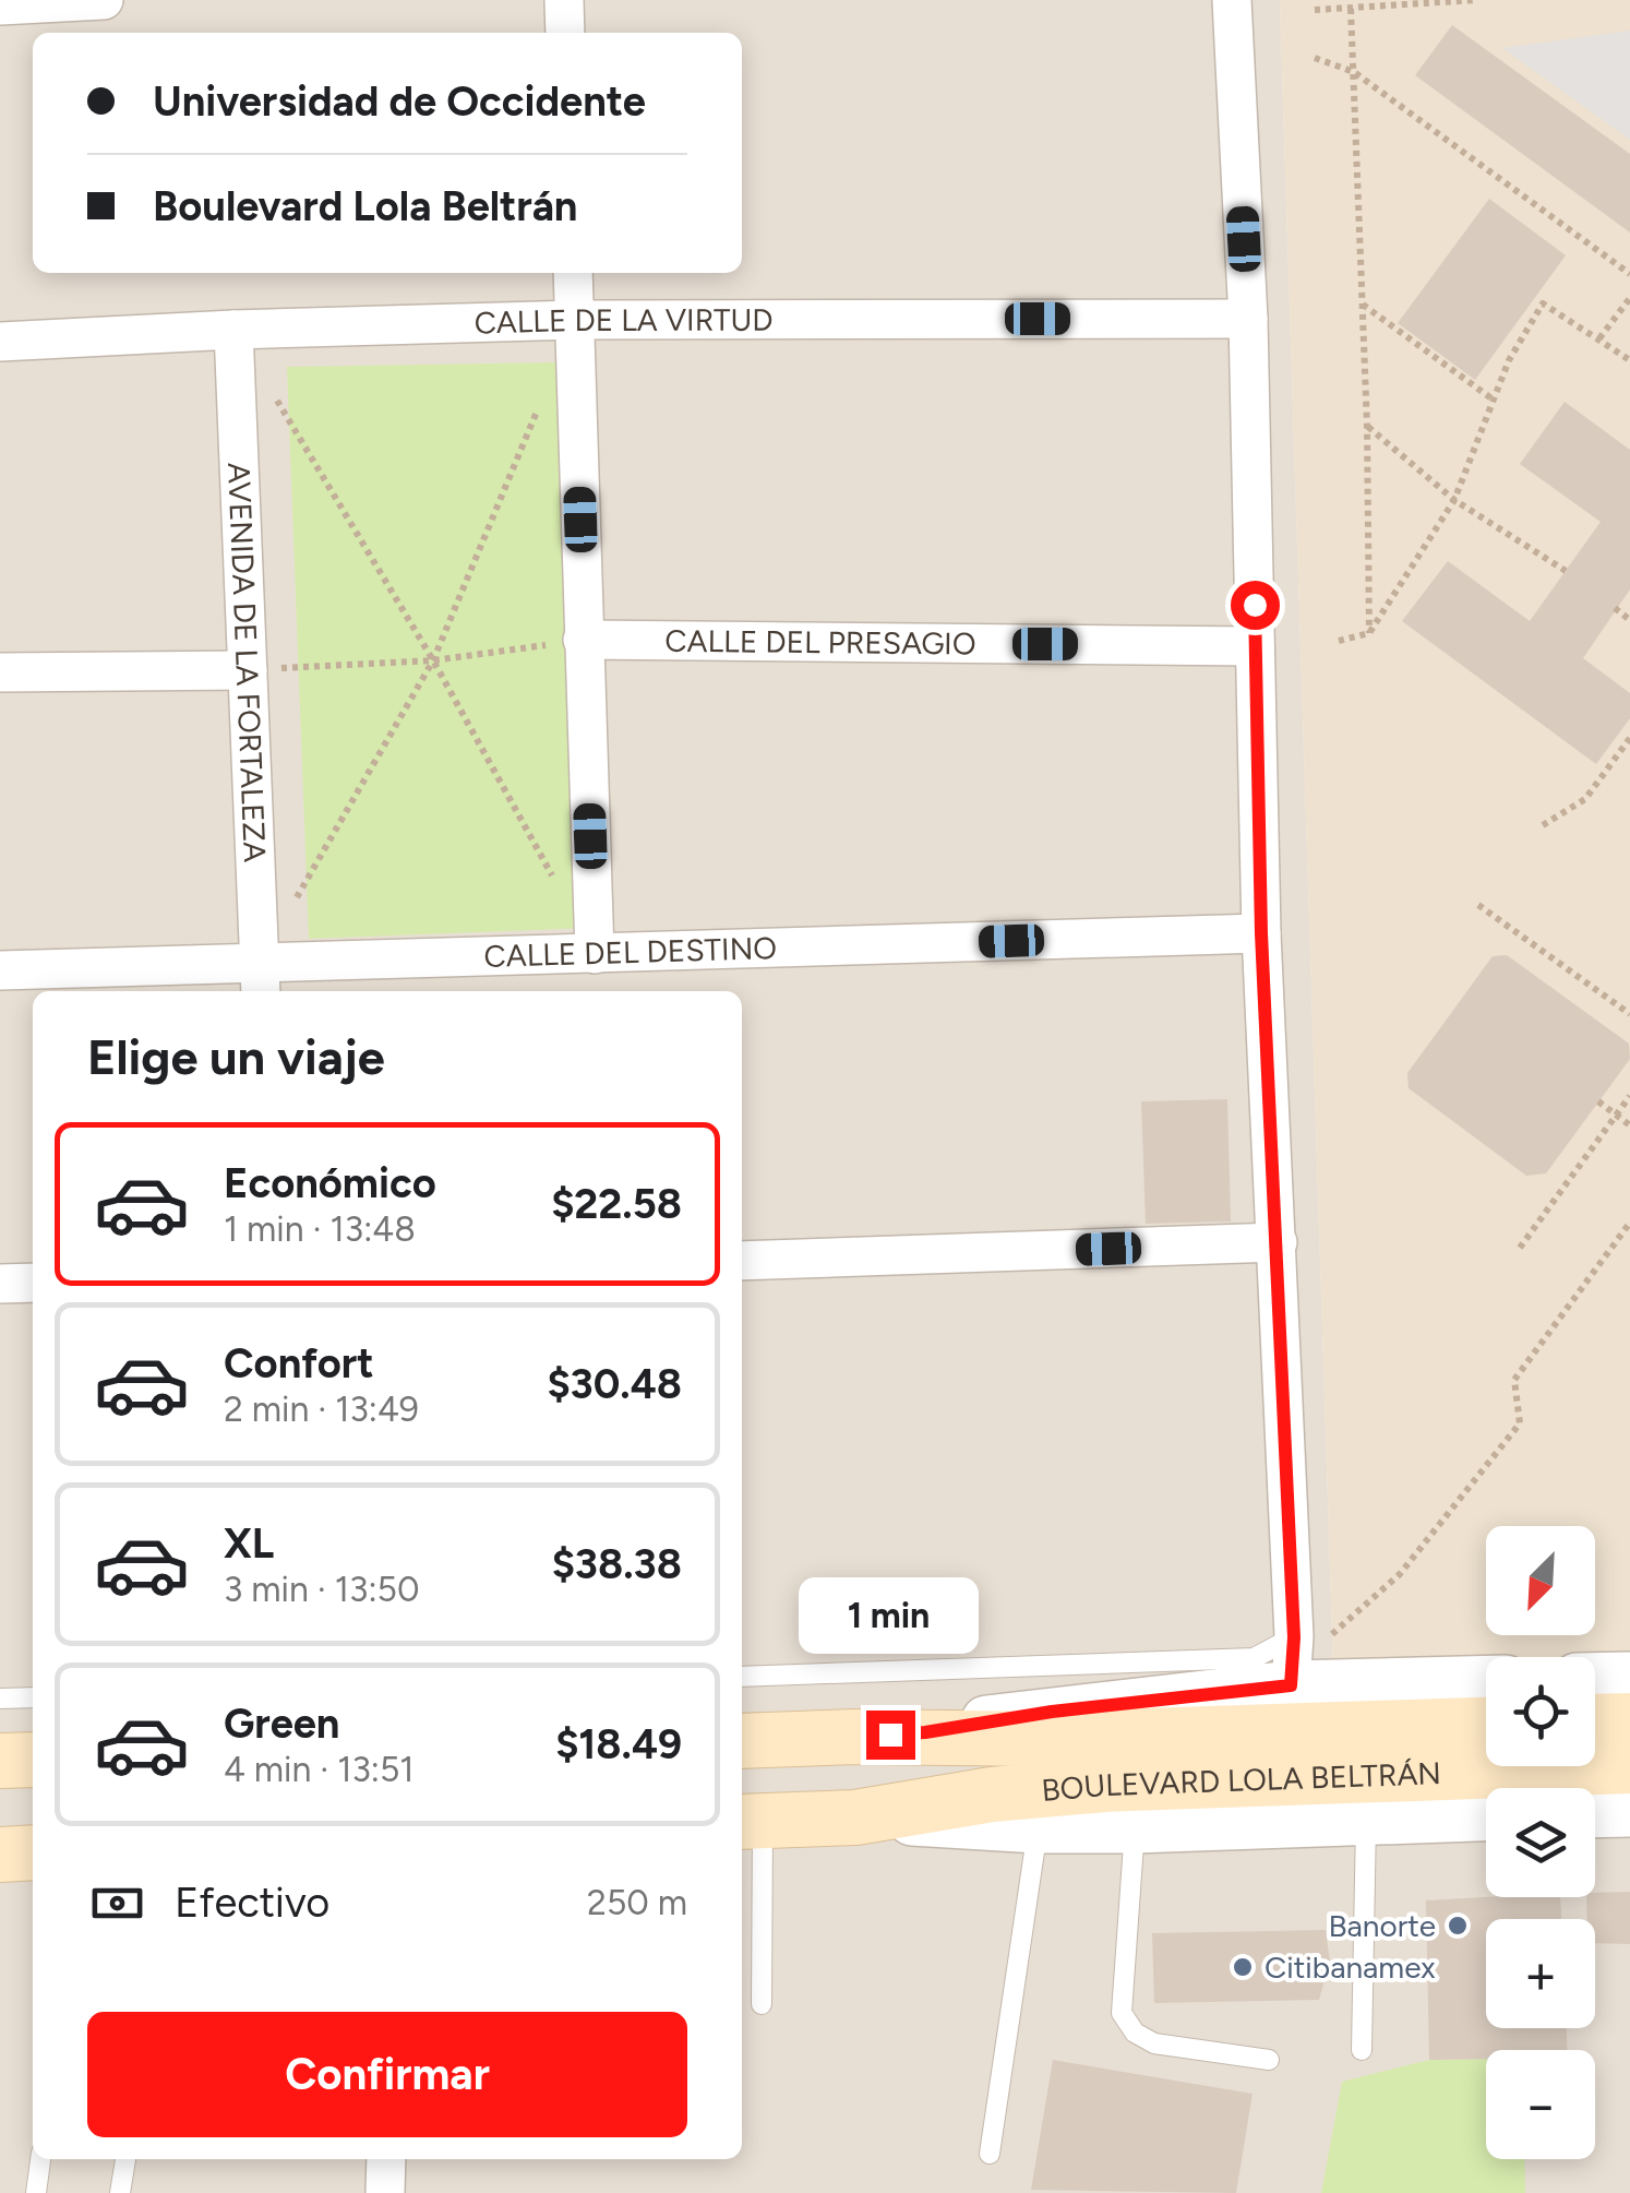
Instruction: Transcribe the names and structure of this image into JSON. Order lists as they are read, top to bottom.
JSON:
{
  "streets": {
    "main road": ["BOULEVARD LOLA BELTRÁN"],
    "street": [
      "CALLE DE LA VIRTUD",
      "CALLE DEL PRESAGIO",
      "AVENIDA DE LA FORTALEZA",
      "CALLE DEL DESTINO"
    ]
  },
  "crossings": [
    ["CALLE DE LA VIRTUD", "AVENIDA DE LA FORTALEZA"],
    ["AVENIDA DE LA FORTALEZA", "CALLE DEL DESTINO"]
  ],
  "places": ["Banorte", "Citibanamex"],
  "north": "bottom left",
  "page": {
    "banner": ["Universidad de Occidente", "Boulevard Lola Beltrán"],
    "heading": "Elige un viaje",
    "list": [
      {
        "name": "Económico",
        "note": "1 min · 13:48",
        "value": "$22.58"
      },
      {
        "name": "Confort",
        "note": "2 min · 13:49",
        "value": "$30.48"
      },
      {
        "name": "XL",
        "note": "3 min · 13:50",
        "value": "$38.38"
      },
      {
        "name": "Green",
        "note": "4 min · 13:51",
        "value": "$18.49"
      }
    ],
    "map_buttons": ["+", "−"],
    "bubble": "1 min",
    "pay": ["Efectivo", "250 m"],
    "buttons": "Confirmar"
  }
}
